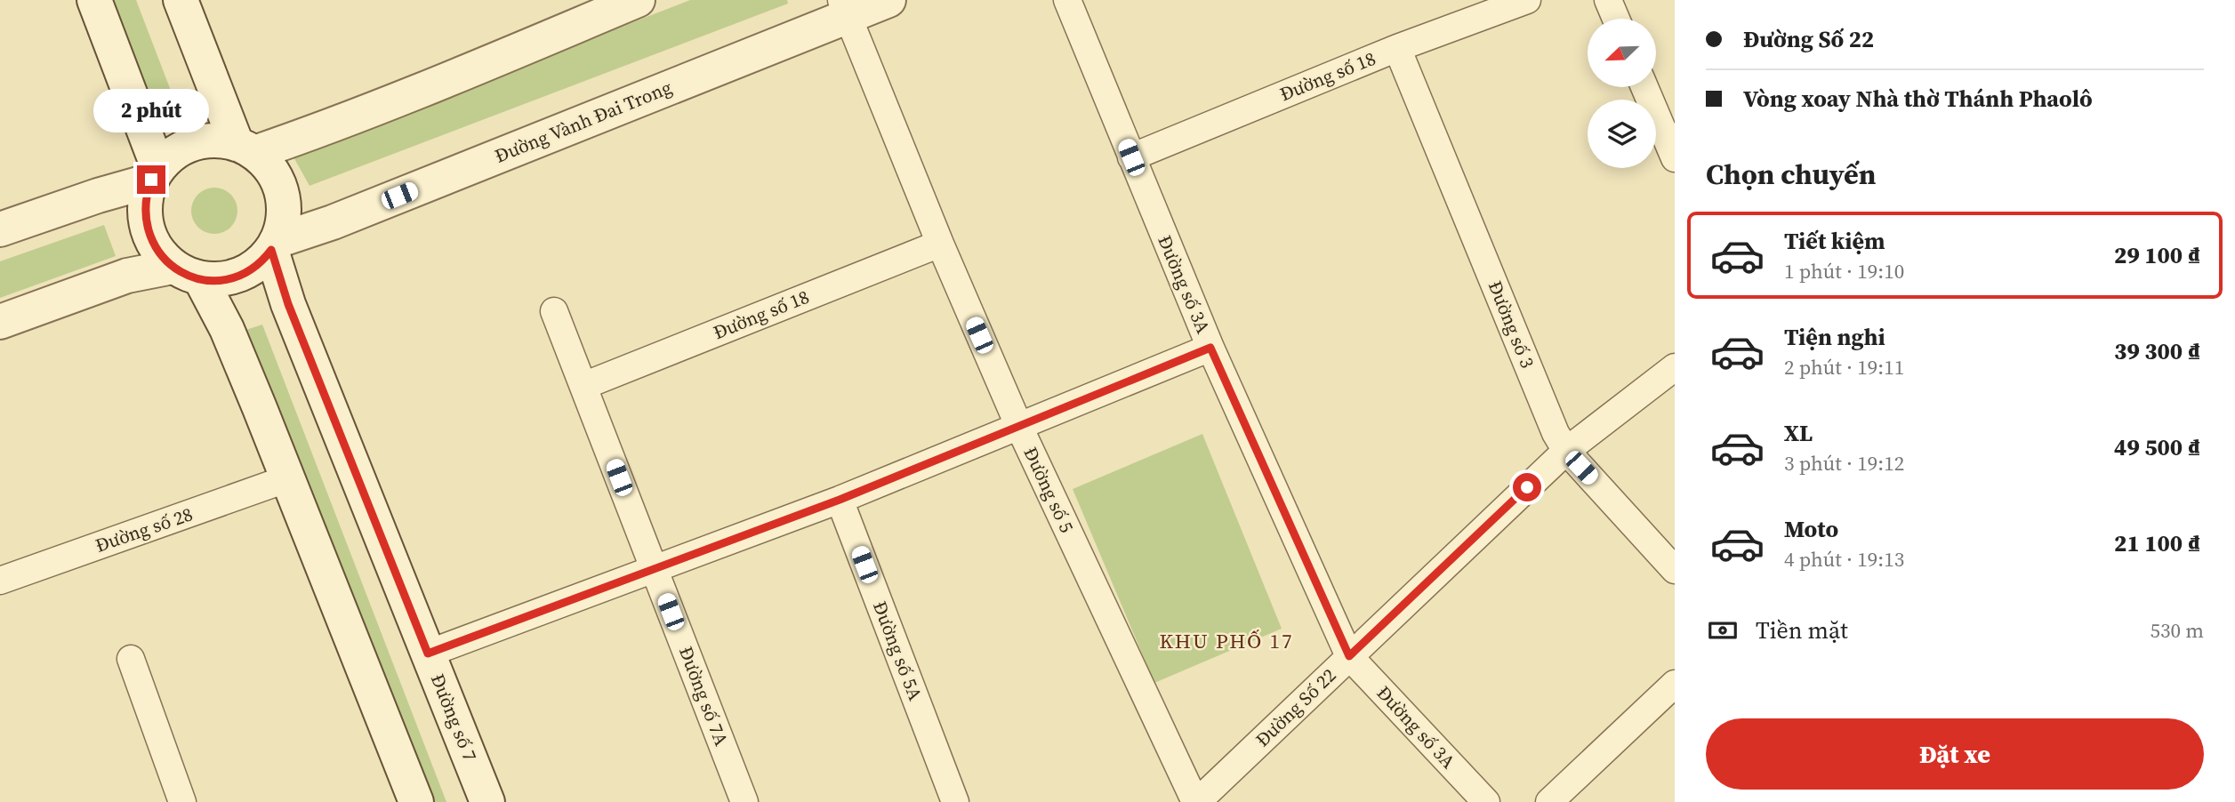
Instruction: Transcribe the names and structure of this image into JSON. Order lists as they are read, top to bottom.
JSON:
{
  "streets": {
    "main road": ["Đường Vành Đai Trong", "Đường số 7"],
    "street": [
      "Đường số 18",
      "Đường số 3A",
      "Đường số 3",
      "Đường số 5",
      "Đường số 28",
      "Đường số 5A",
      "Đường số 7A",
      "Đường Số 22"
    ]
  },
  "crossings": [
    ["Đường số 18", "Đường số 3A"],
    ["Đường số 18", "Đường số 3"],
    ["Đường số 18", "Đường số 5"],
    ["Đường số 18", "Đường số 7A"],
    ["Đường Vành Đai Trong", "Đường số 5"],
    ["Đường Vành Đai Trong", "Đường số 7"],
    ["Đường số 3A", "Đường Số 22"],
    ["Đường số 3", "Đường Số 22"],
    ["Đường số 5", "Đường Số 22"]
  ],
  "districts": ["KHU PHỐ 17"],
  "north": "bottom left",
  "page": {
    "banner": ["Đường Số 22", "Vòng xoay Nhà thờ Thánh Phaolô"],
    "bubble": "2 phút",
    "heading": "Chọn chuyến",
    "list": [
      {
        "name": "Tiết kiệm",
        "note": "1 phút · 19:10",
        "value": "29 100 ₫"
      },
      {
        "name": "Tiện nghi",
        "note": "2 phút · 19:11",
        "value": "39 300 ₫"
      },
      {
        "name": "XL",
        "note": "3 phút · 19:12",
        "value": "49 500 ₫"
      },
      {
        "name": "Moto",
        "note": "4 phút · 19:13",
        "value": "21 100 ₫"
      }
    ],
    "pay": ["Tiền mặt", "530 m"],
    "buttons": "Đặt xe"
  }
}
